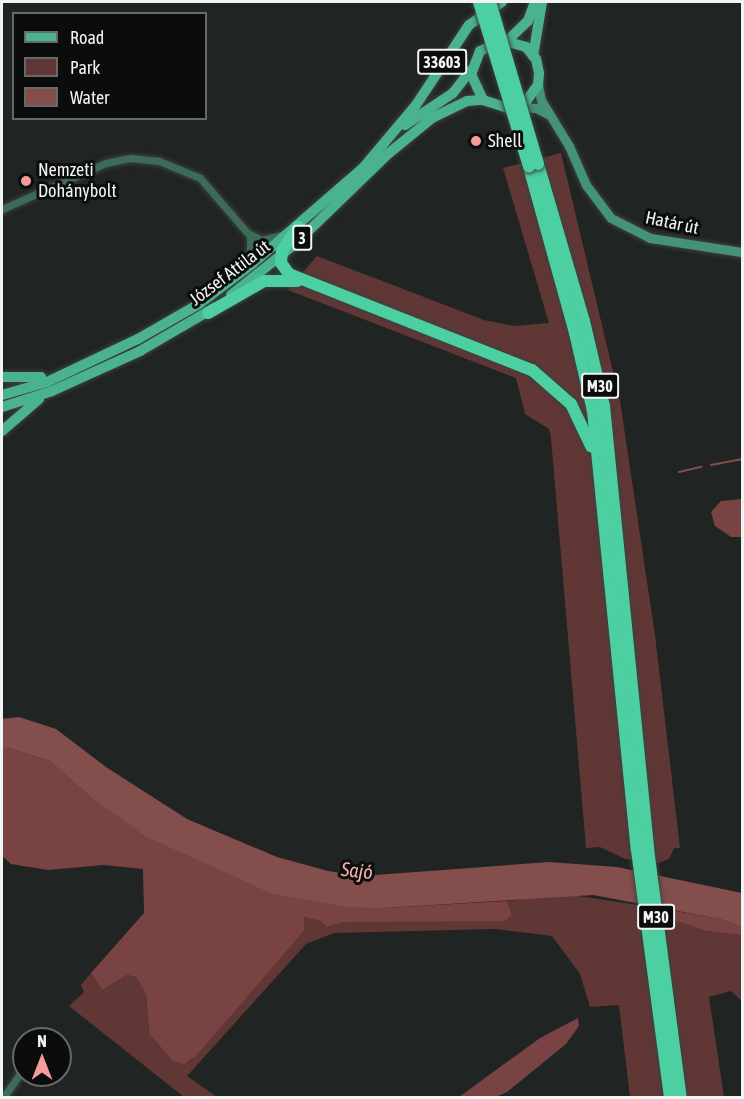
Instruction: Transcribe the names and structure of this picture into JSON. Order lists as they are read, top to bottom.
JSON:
{
  "streets": {
    "highway": ["M30"],
    "main road": [
      "33603",
      "Határ út",
      "3",
      "József Attila út"
    ]
  },
  "crossings": [
    ["33603", "3"],
    ["33603", "József Attila út"],
    ["Határ út", "3"],
    ["Határ út", "József Attila út"],
    ["3", "József Attila út"]
  ],
  "water": ["Sajó"],
  "places": ["Shell", "Nemzeti Dohánybolt"],
  "legend": ["Road", "Park", "Water"],
  "north": "top"
}
